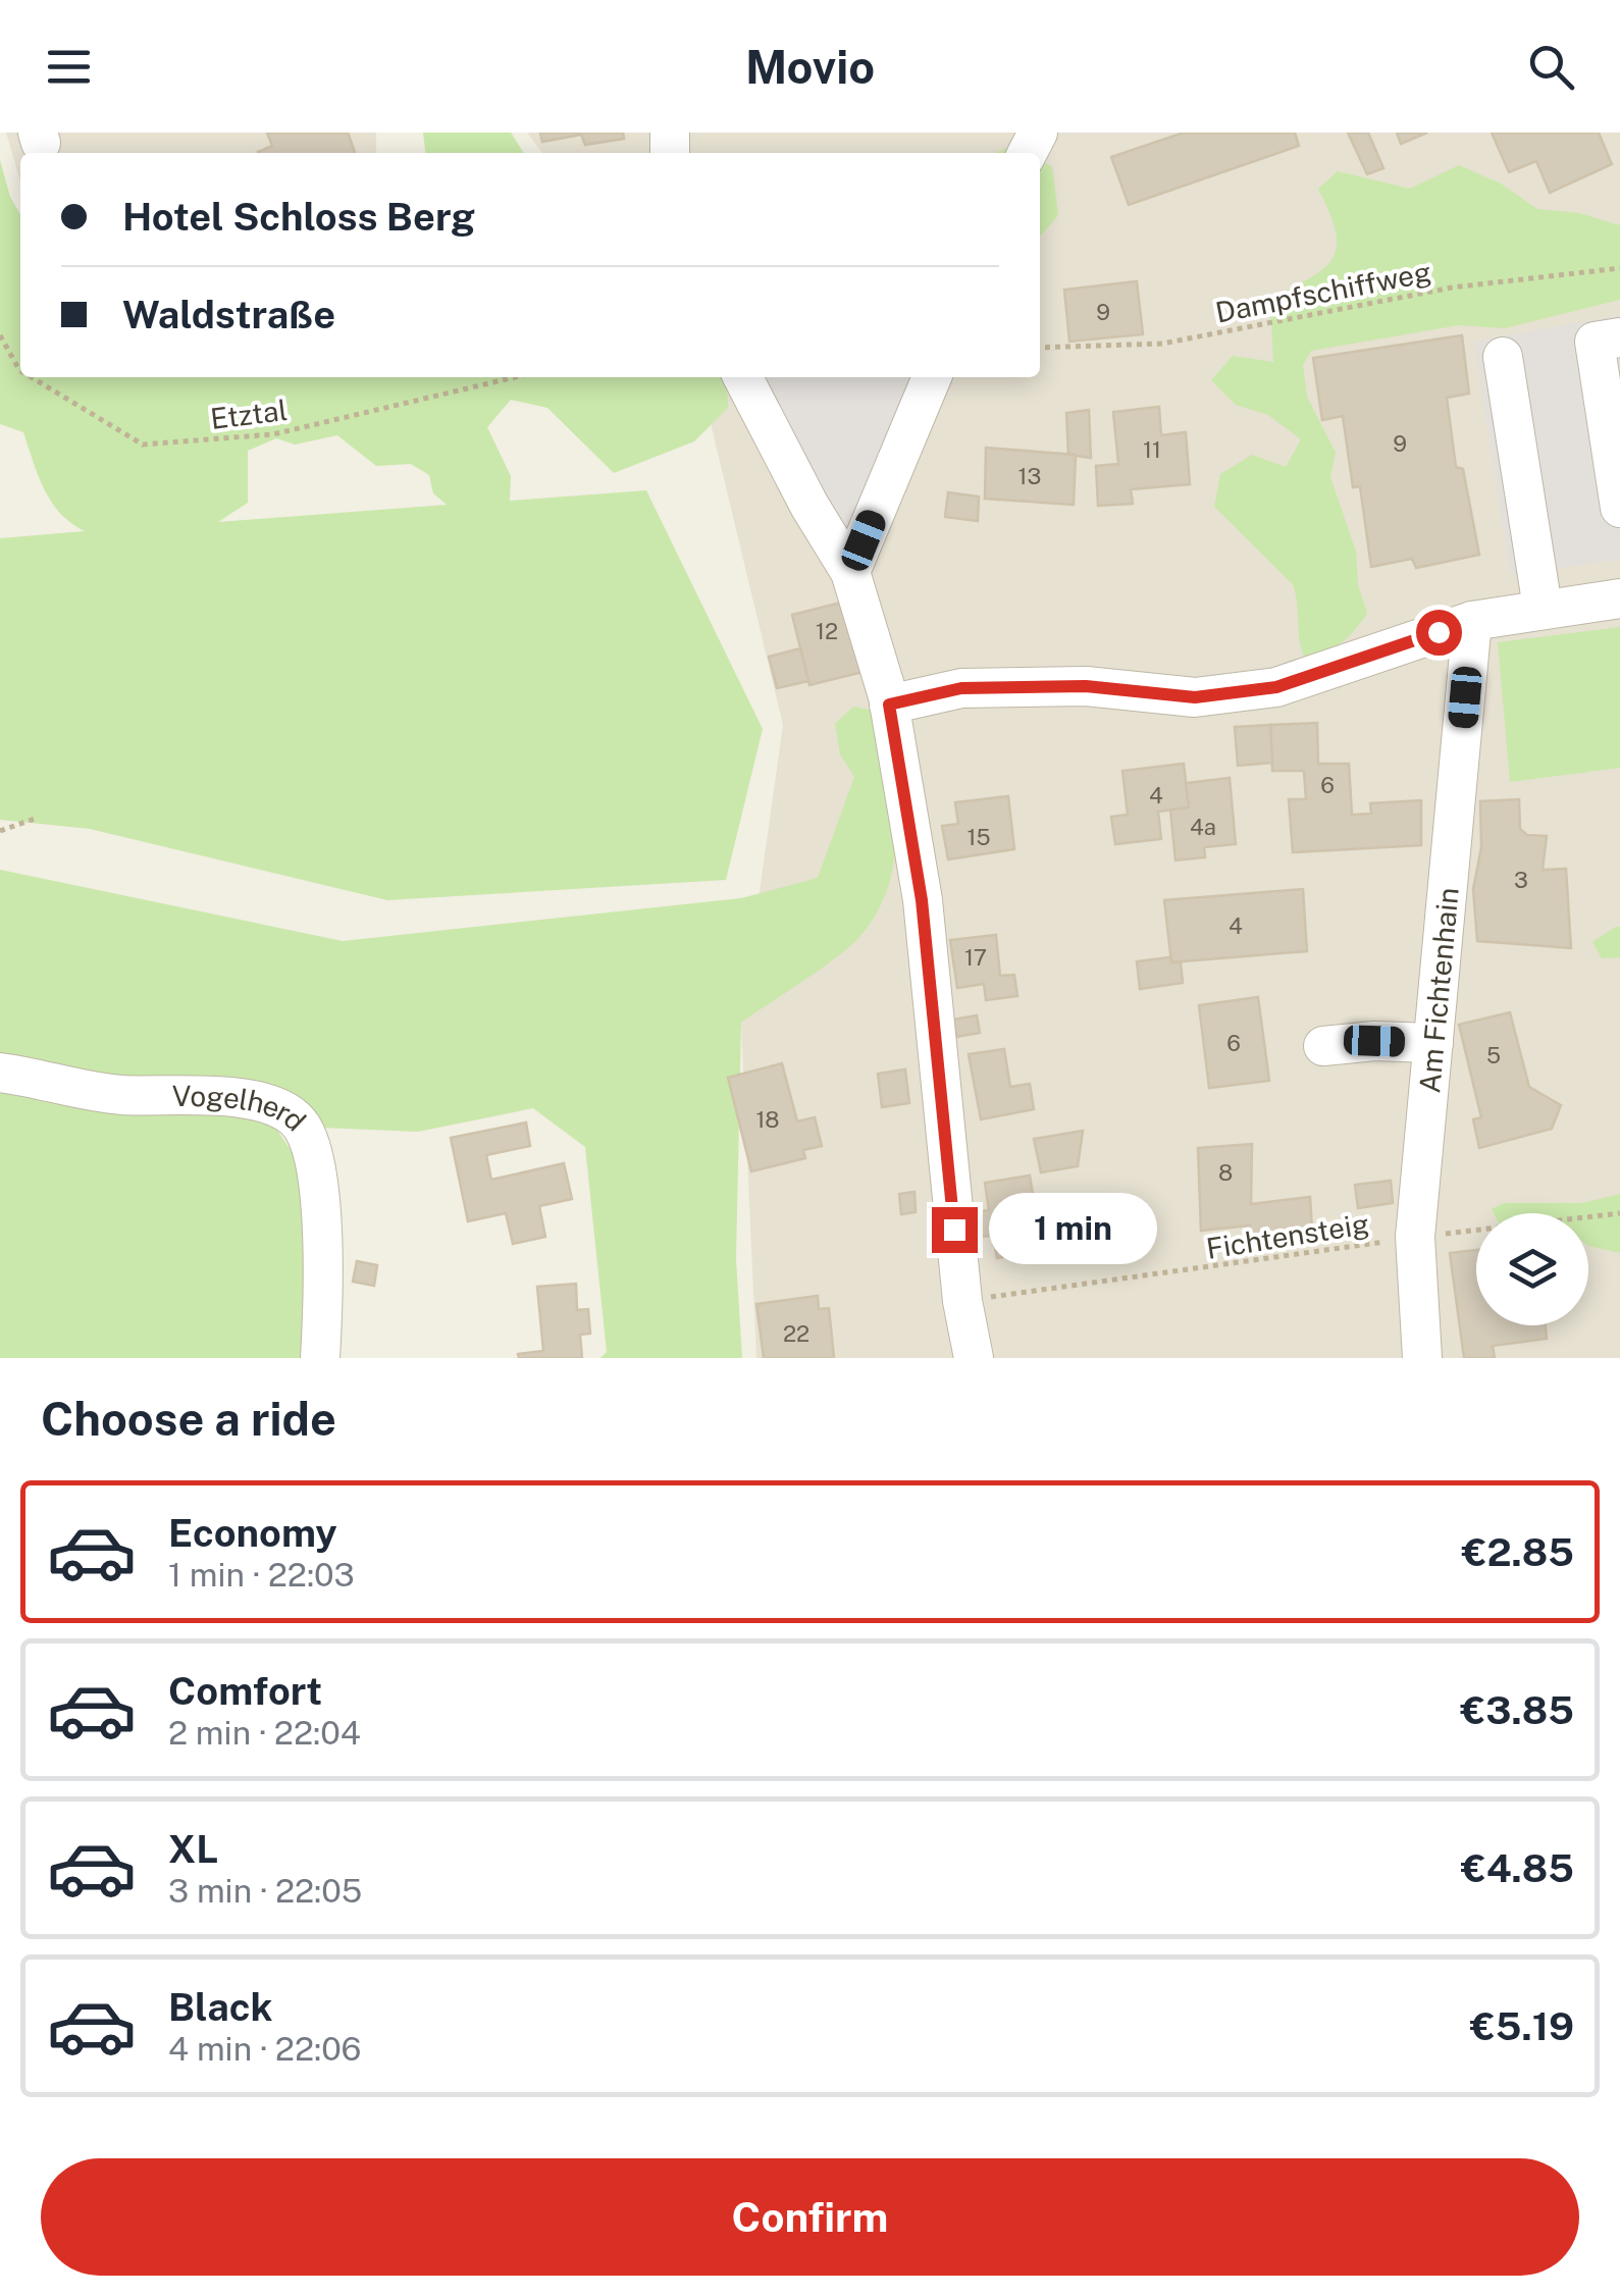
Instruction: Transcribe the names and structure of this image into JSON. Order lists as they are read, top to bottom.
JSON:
{
  "streets": {
    "street": ["Am Fichtenhain", "Vogelherd"],
    "path": ["Dampfschiffweg", "Etztal", "Fichtensteig"]
  },
  "crossings": [
    ["Am Fichtenhain", "Fichtensteig"]
  ],
  "house_numbers": [
    "9",
    "9",
    "11",
    "13",
    "12",
    "6",
    "4",
    "4a",
    "15",
    "3",
    "4",
    "17",
    "6",
    "5",
    "18",
    "8",
    "22"
  ],
  "page": {
    "header": "Movio",
    "banner": ["Hotel Schloss Berg", "Waldstraße"],
    "bubble": "1 min",
    "heading": "Choose a ride",
    "list": [
      {
        "name": "Economy",
        "note": "1 min · 22:03",
        "value": "€2.85"
      },
      {
        "name": "Comfort",
        "note": "2 min · 22:04",
        "value": "€3.85"
      },
      {
        "name": "XL",
        "note": "3 min · 22:05",
        "value": "€4.85"
      },
      {
        "name": "Black",
        "note": "4 min · 22:06",
        "value": "€5.19"
      }
    ],
    "buttons": "Confirm"
  }
}
